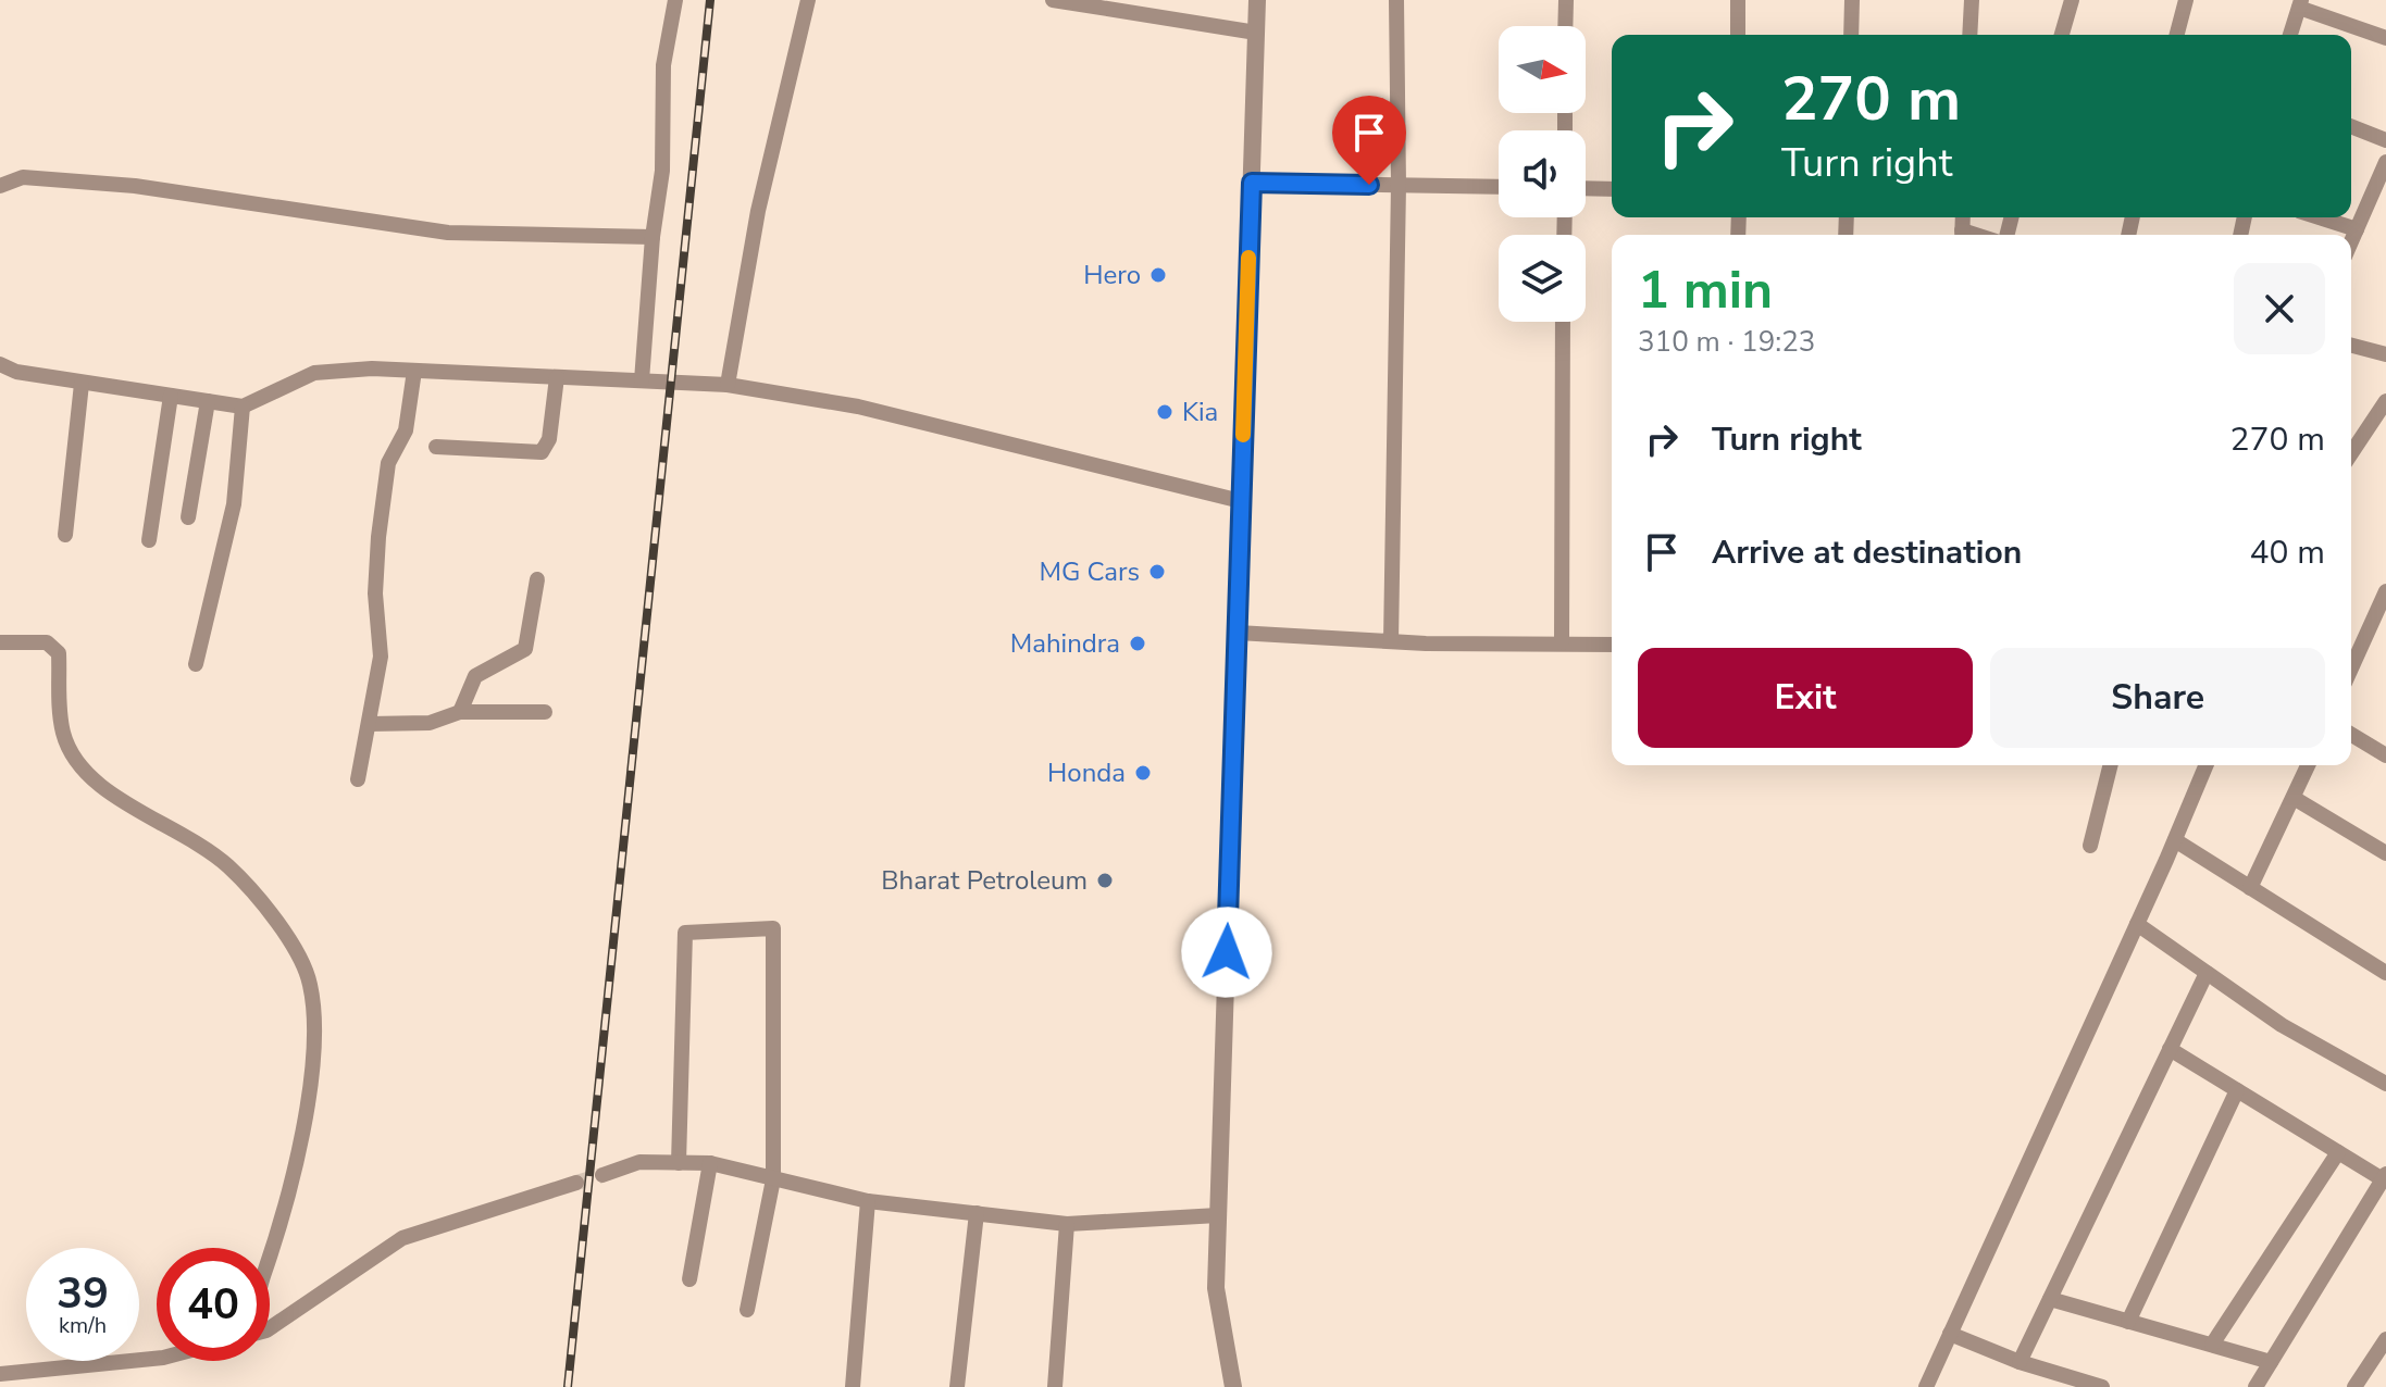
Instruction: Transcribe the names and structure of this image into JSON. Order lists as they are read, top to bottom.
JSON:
{
  "places": [
    "Hero",
    "Kia",
    "MG Cars",
    "Mahindra",
    "Honda",
    "Bharat Petroleum"
  ],
  "north": "right",
  "page": {
    "turn": ["270 m", "Turn right"],
    "heading": ["1 min", "310 m · 19:23"],
    "list": [
      {
        "name": "Turn right",
        "value": "270 m"
      },
      {
        "name": "Arrive at destination",
        "value": "40 m"
      }
    ],
    "buttons": ["Exit", "Share"],
    "speed": "39 km/h",
    "limit": "40"
  }
}
